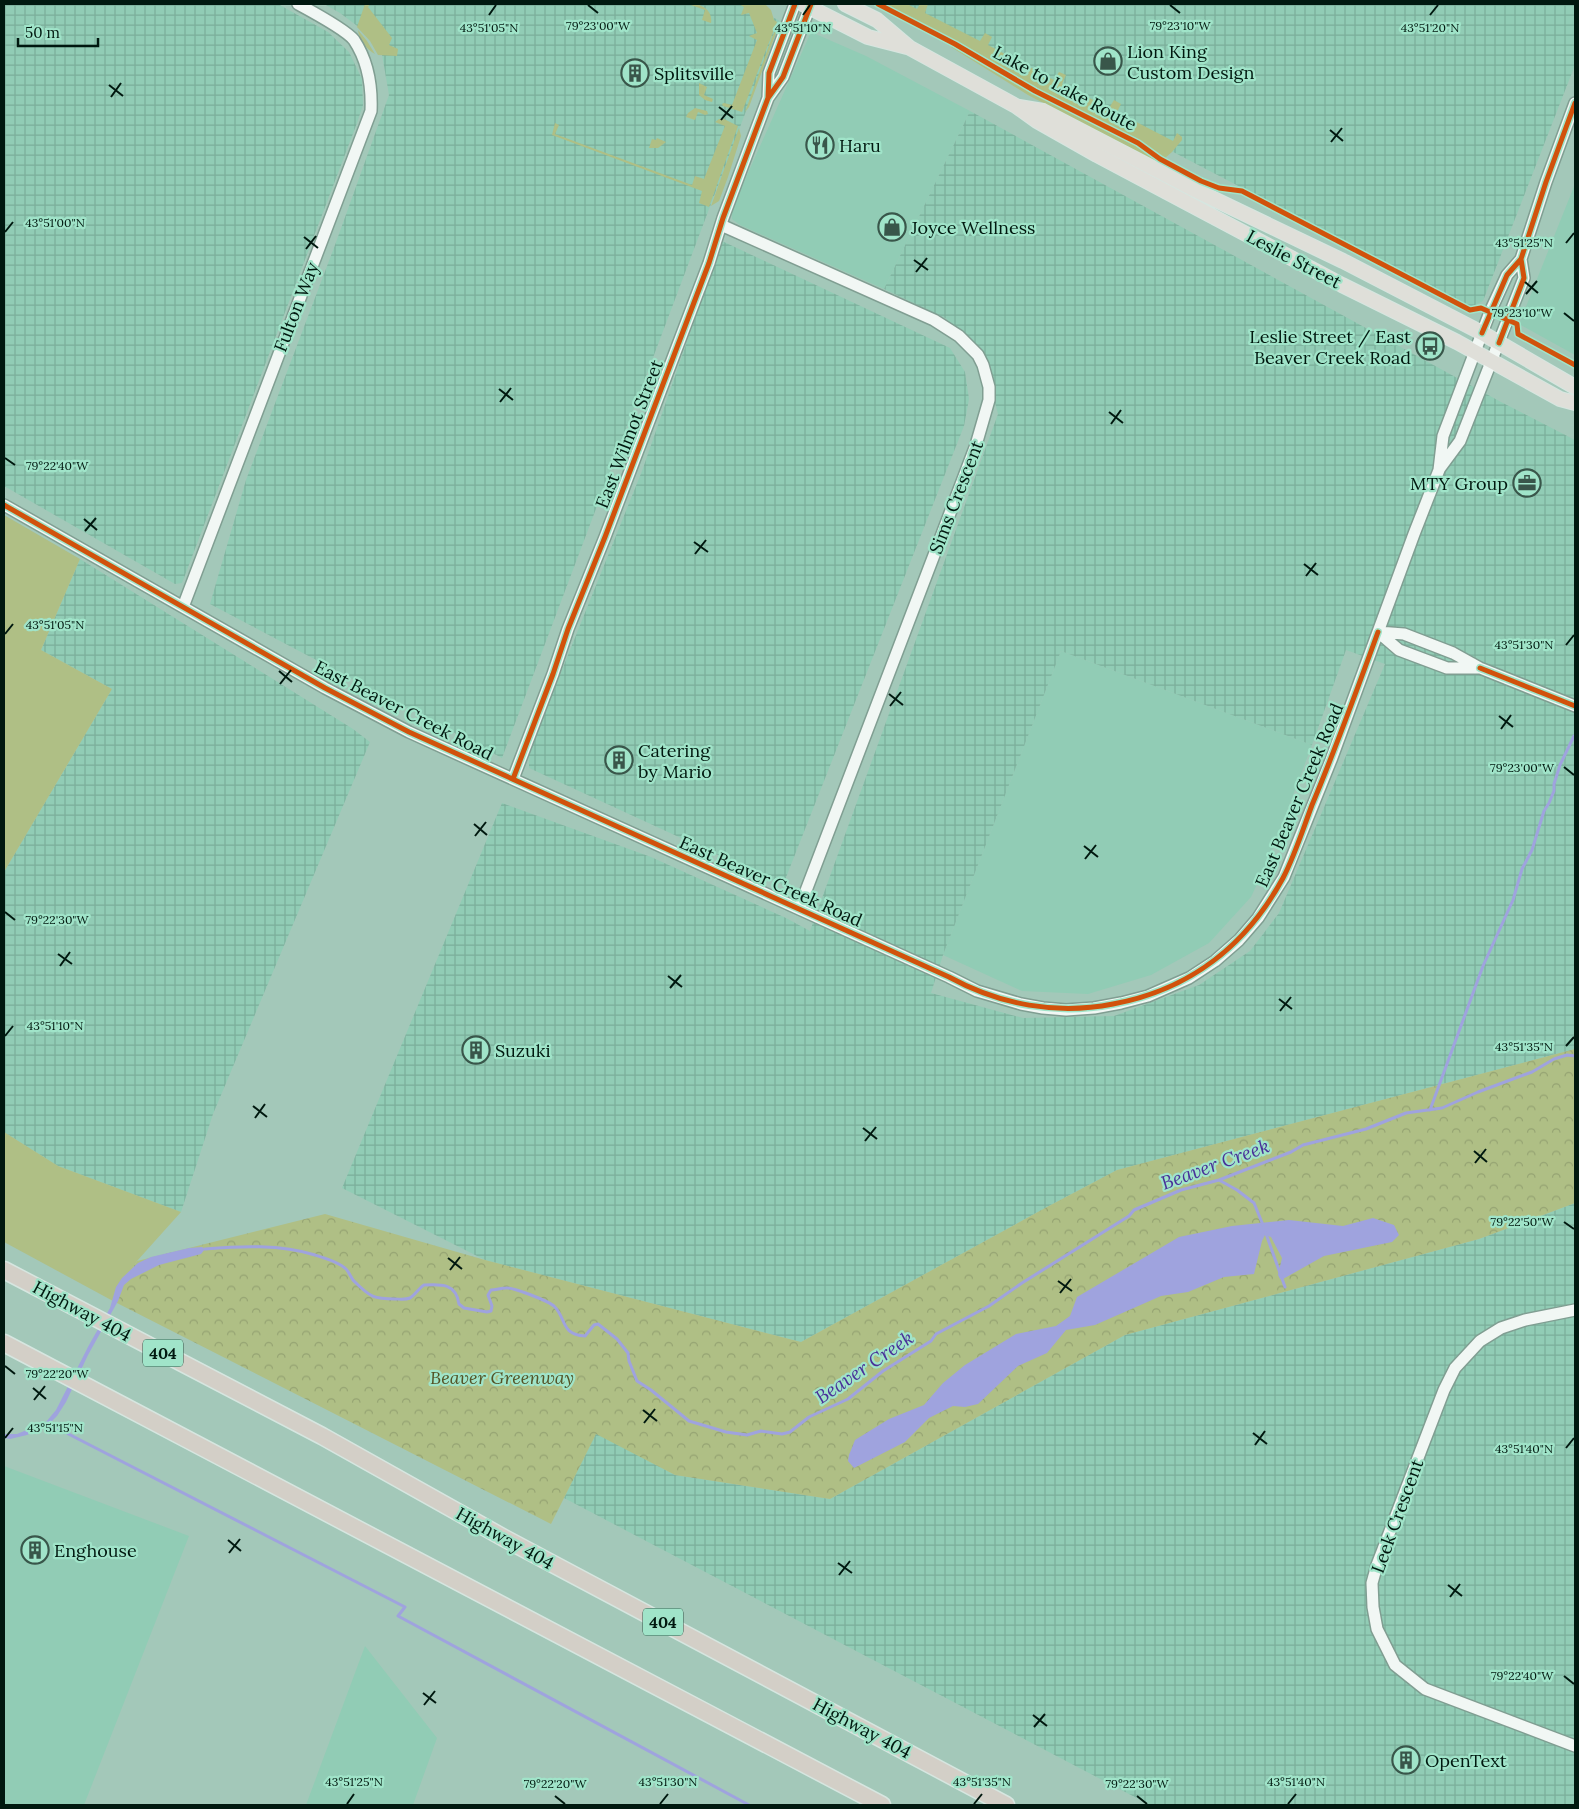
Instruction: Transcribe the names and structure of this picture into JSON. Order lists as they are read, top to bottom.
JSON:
{
  "streets": {
    "highway": ["Highway 404", "404"],
    "main road": ["Leslie Street"],
    "street": [
      "Fulton Way",
      "East Wilmot Street",
      "Sims Crescent",
      "East Beaver Creek Road",
      "Leek Crescent"
    ],
    "cycle path": ["Lake to Lake Route"]
  },
  "crossings": [
    ["Leslie Street", "East Wilmot Street"],
    ["Leslie Street", "East Beaver Creek Road"],
    ["Fulton Way", "East Beaver Creek Road"],
    ["East Wilmot Street", "Sims Crescent"],
    ["East Wilmot Street", "East Beaver Creek Road"],
    ["Sims Crescent", "East Beaver Creek Road"]
  ],
  "water": ["Beaver Creek"],
  "parks": ["Beaver Greenway"],
  "places": {
    "shop": ["Lion King Custom Design", "Joyce Wellness"],
    "building": [
      "Splitsville",
      "Catering by Mario",
      "Suzuki",
      "Enghouse",
      "OpenText"
    ],
    "restaurant": ["Haru"],
    "bus stop": ["Leslie Street / East Beaver Creek Road"],
    "office": ["MTY Group"]
  },
  "scale_bar": "50 m",
  "coordinates": [
    "79°23'00\"W",
    "79°23'10\"W",
    "43°51'05\"N",
    "43°51'10\"N",
    "43°51'20\"N",
    "43°51'00\"N",
    "43°51'25\"N",
    "79°22'40\"W",
    "43°51'30\"N",
    "79°22'30\"W",
    "43°51'35\"N",
    "79°22'50\"W",
    "79°22'20\"W",
    "43°51'15\"N",
    "43°51'40\"N"
  ]
}
